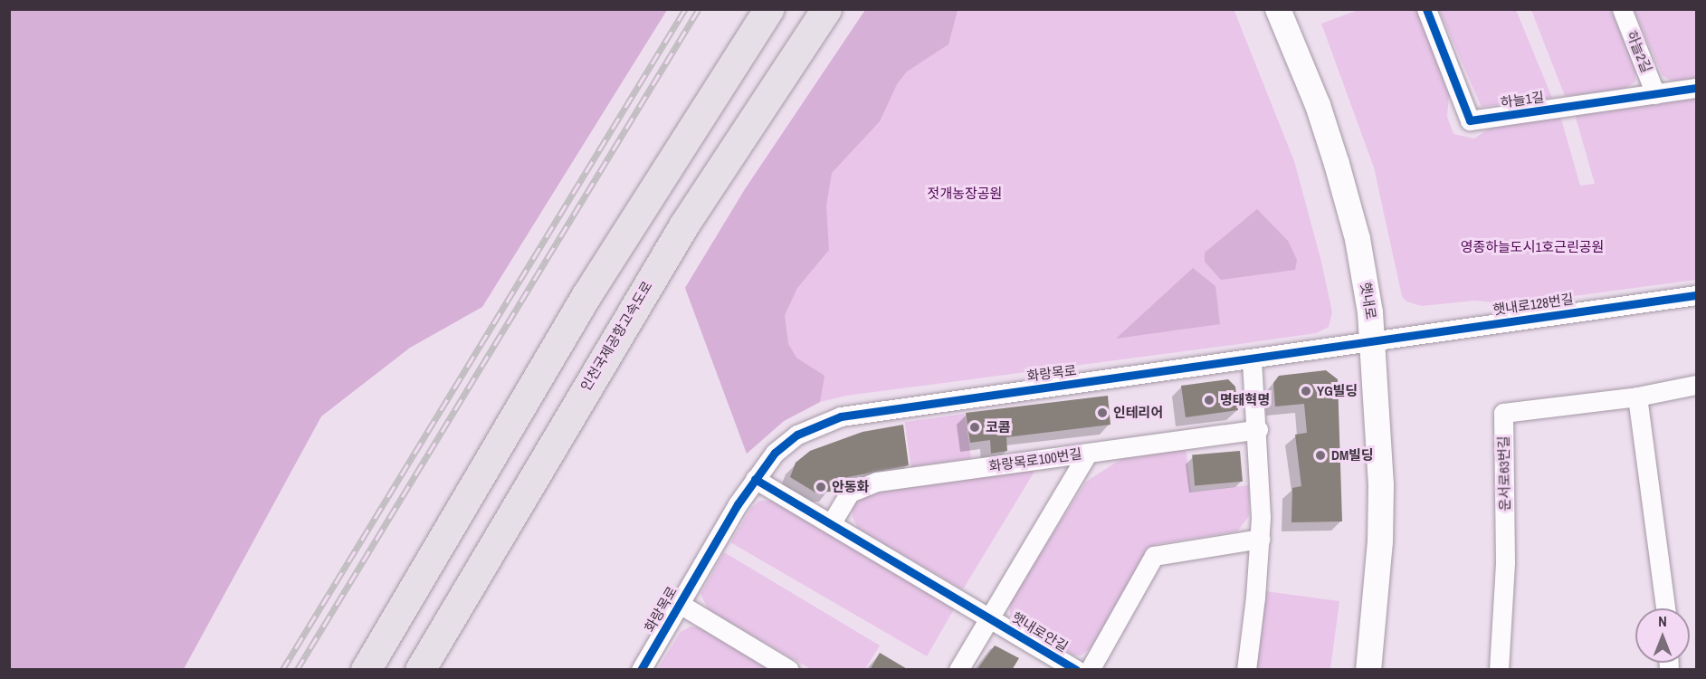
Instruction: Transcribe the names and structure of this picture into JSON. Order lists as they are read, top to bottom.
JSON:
{
  "streets": {
    "highway": ["인천국제공항고속도로"],
    "main road": ["햇내로"],
    "street": [
      "하늘2길",
      "하늘1길",
      "햇내로128번길",
      "화랑목로",
      "화랑목로100번길",
      "운서로63번길",
      "햇내로안길"
    ]
  },
  "crossings": [
    ["하늘2길", "하늘1길"],
    ["햇내로", "햇내로128번길"],
    ["햇내로", "화랑목로"],
    ["햇내로128번길", "화랑목로"],
    ["화랑목로100번길", "햇내로안길"]
  ],
  "parks": ["젓개농장공원", "영종하늘도시1호근린공원"],
  "places": [
    "YG빌딩",
    "명태혁명",
    "인테리어",
    "코콤",
    "DM빌딩",
    "안동화"
  ],
  "north": "top"
}
